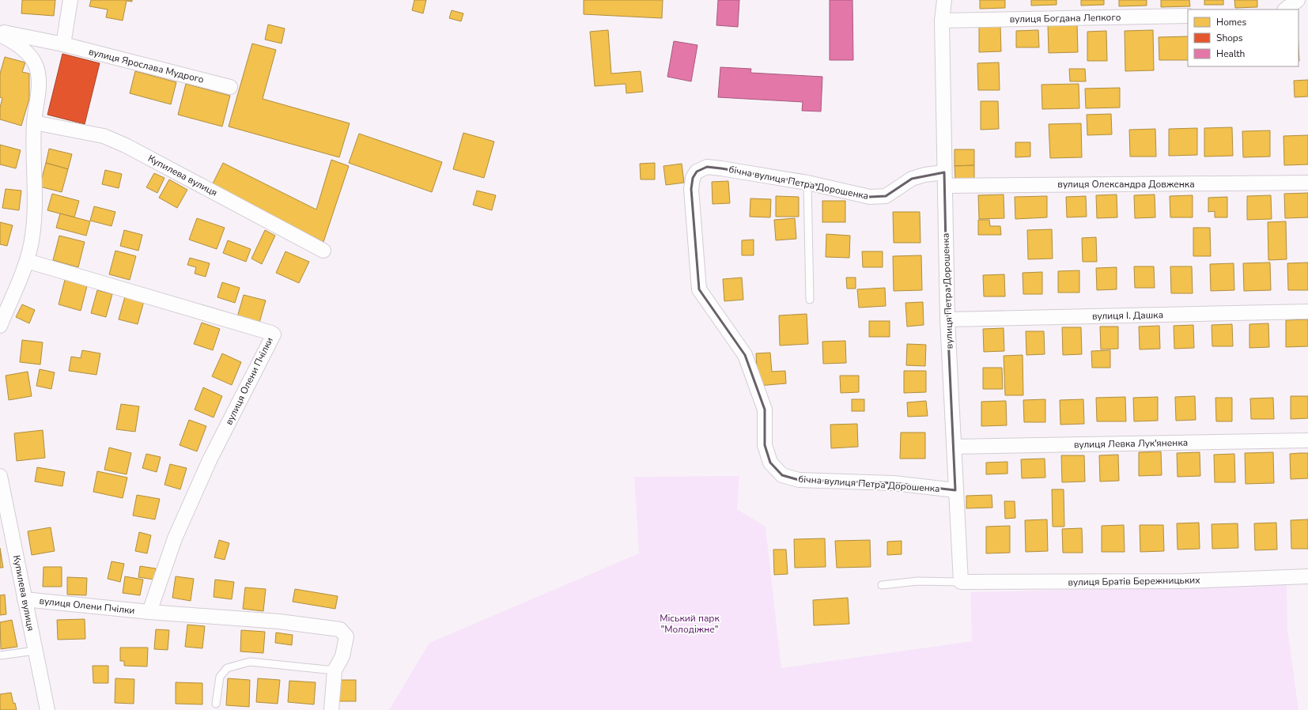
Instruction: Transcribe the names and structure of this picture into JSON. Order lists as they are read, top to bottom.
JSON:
{
  "streets": {
    "street": [
      "вулиця Богдана Лепкого",
      "вулиця Ярослава Мудрого",
      "Купилева вулиця",
      "бічна вулиця Петра Дорошенка",
      "вулиця Олександра Довженка",
      "вулиця Петра Дорошенка",
      "вулиця І. Дашка",
      "вулиця Олени Пчілки",
      "вулиця Левка Лук'яненка",
      "вулиця Братів Бережницьких"
    ]
  },
  "crossings": [
    ["вулиця Богдана Лепкого", "вулиця Петра Дорошенка"],
    ["Купилева вулиця", "вулиця Олени Пчілки"],
    ["бічна вулиця Петра Дорошенка", "вулиця Олександра Довженка"],
    ["бічна вулиця Петра Дорошенка", "вулиця Петра Дорошенка"],
    ["вулиця Олександра Довженка", "вулиця Петра Дорошенка"],
    ["вулиця Петра Дорошенка", "вулиця І. Дашка"],
    ["вулиця Петра Дорошенка", "вулиця Левка Лук'яненка"],
    ["вулиця Петра Дорошенка", "вулиця Братів Бережницьких"]
  ],
  "parks": ["Міський парк \"Молодіжне\""],
  "legend": ["Homes", "Shops", "Health"]
}
